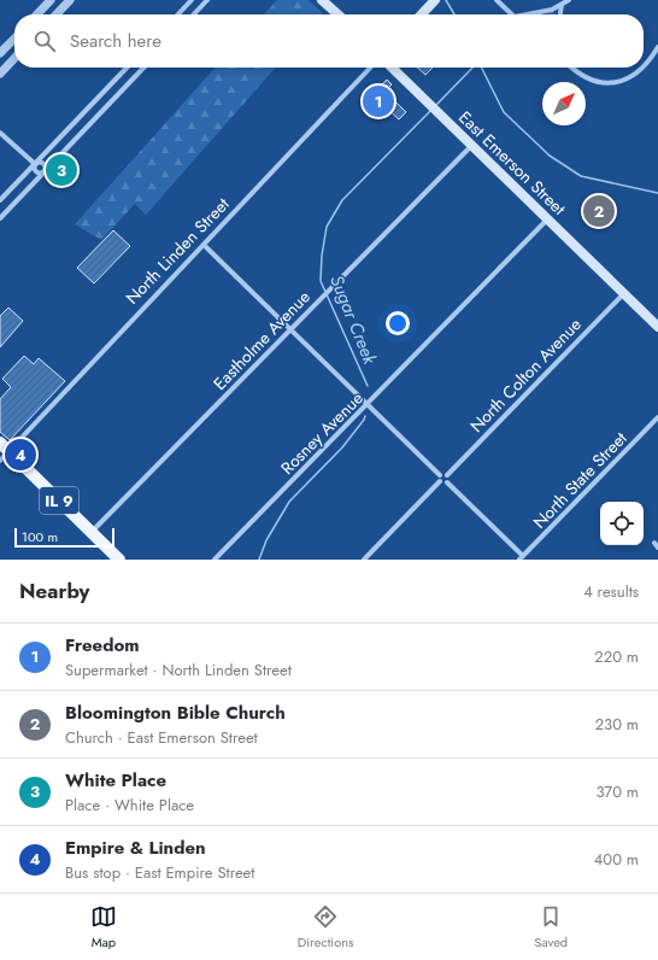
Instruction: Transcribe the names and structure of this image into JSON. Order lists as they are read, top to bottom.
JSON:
{
  "streets": {
    "main road": ["East Emerson Street", "IL 9"],
    "street": [
      "North Linden Street",
      "Eastholme Avenue",
      "North Colton Avenue",
      "Rosney Avenue",
      "North State Street"
    ]
  },
  "crossings": [
    ["East Emerson Street", "Eastholme Avenue"],
    ["East Emerson Street", "North Colton Avenue"],
    ["East Emerson Street", "Rosney Avenue"],
    ["North Linden Street", "IL 9"],
    ["Eastholme Avenue", "IL 9"]
  ],
  "water": ["Sugar Creek"],
  "scale_bar": "100 m",
  "north": "top right",
  "page": {
    "search": "Search here",
    "pins": [
      "1",
      "3",
      "2",
      "4"
    ],
    "scale": "100 m",
    "heading": ["Nearby", "4 results"],
    "list": [
      {
        "mark": "1",
        "name": "Freedom",
        "note": "Supermarket · North Linden Street",
        "value": "220 m"
      },
      {
        "mark": "2",
        "name": "Bloomington Bible Church",
        "note": "Church · East Emerson Street",
        "value": "230 m"
      },
      {
        "mark": "3",
        "name": "White Place",
        "note": "Place · White Place",
        "value": "370 m"
      },
      {
        "mark": "4",
        "name": "Empire & Linden",
        "note": "Bus stop · East Empire Street",
        "value": "400 m"
      }
    ],
    "nav": ["Map", "Directions", "Saved"]
  }
}
